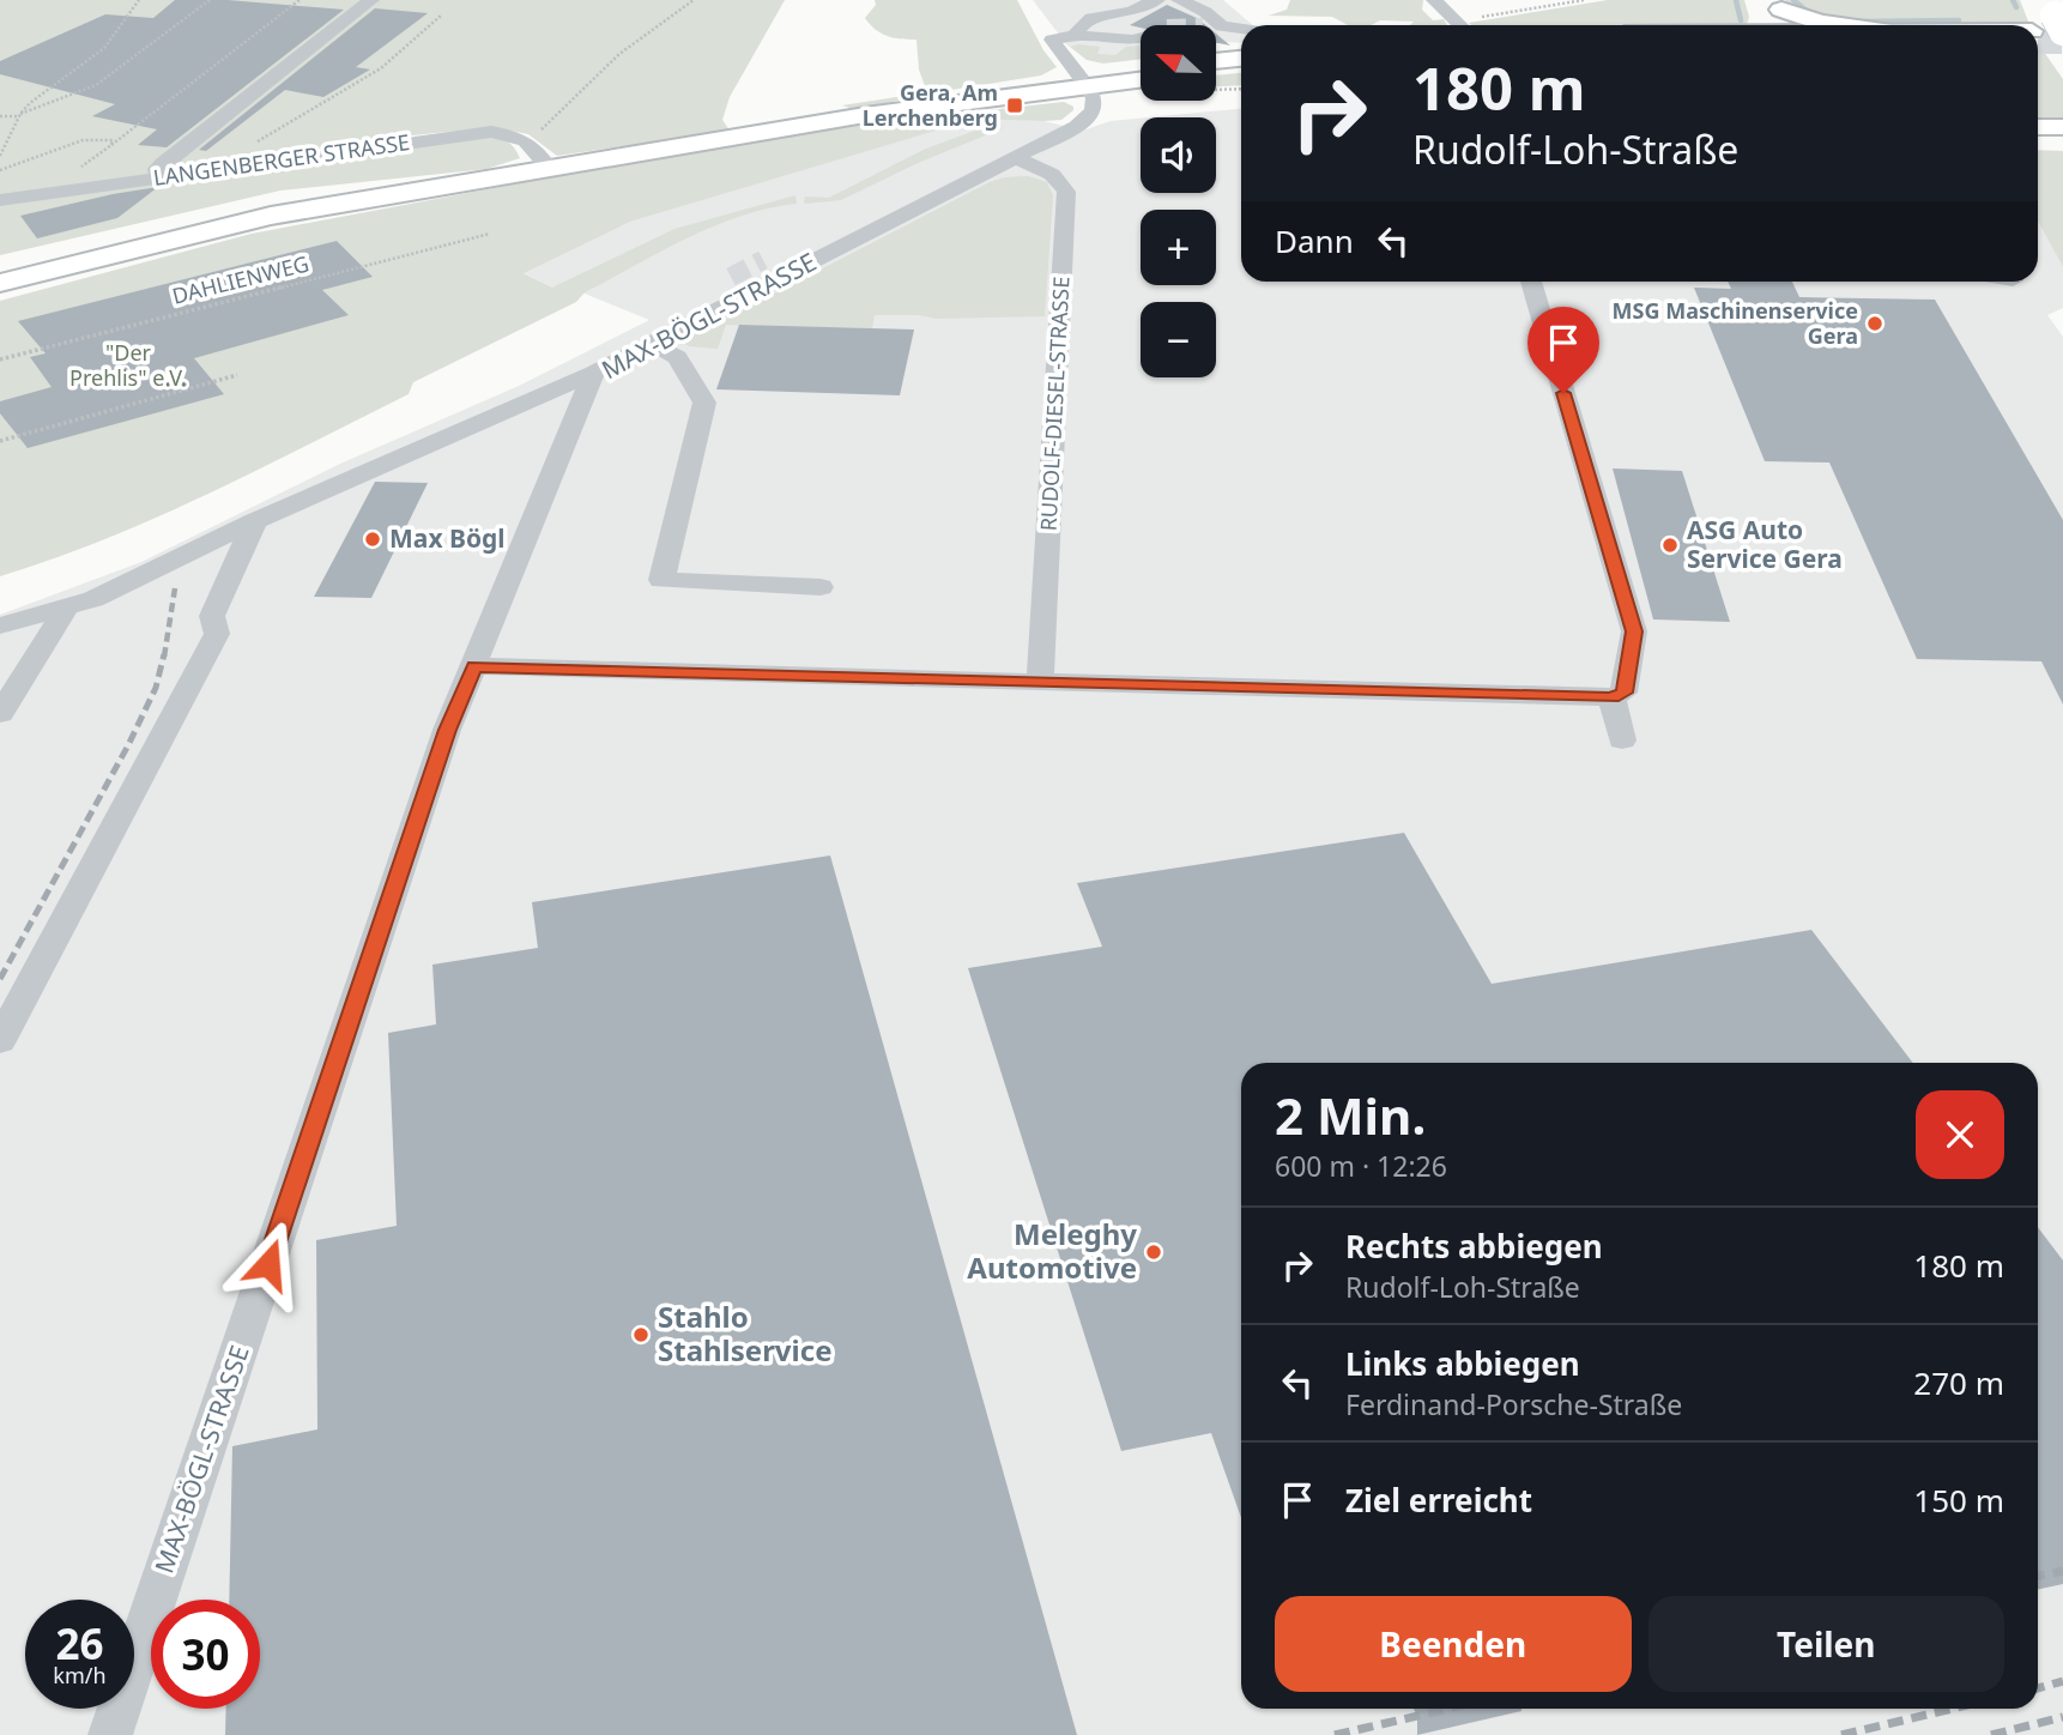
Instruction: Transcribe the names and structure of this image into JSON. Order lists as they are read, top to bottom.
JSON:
{
  "streets": {
    "main road": ["LANGENBERGER STRASSE"],
    "street": ["MAX-BÖGL-STRASSE", "RUDOLF-DIESEL-STRASSE"],
    "path": ["DAHLIENWEG"]
  },
  "crossings": [
    ["LANGENBERGER STRASSE", "MAX-BÖGL-STRASSE"],
    ["MAX-BÖGL-STRASSE", "RUDOLF-DIESEL-STRASSE"]
  ],
  "parks": ["\"Der Prehlis\" e.V."],
  "places": {
    "transit": ["Gera, Am Lerchenberg"],
    "other": [
      "MSG Maschinenservice Gera",
      "Max Bögl",
      "ASG Auto Service Gera",
      "Meleghy Automotive",
      "Stahlo Stahlservice"
    ]
  },
  "north": "left",
  "page": {
    "map_buttons": ["+", "−"],
    "turn": ["180 m", "Rudolf-Loh-Straße"],
    "then": "Dann",
    "heading": ["2 Min.", "600 m · 12:26"],
    "list": [
      {
        "name": "Rechts abbiegen",
        "note": "Rudolf-Loh-Straße",
        "value": "180 m"
      },
      {
        "name": "Links abbiegen",
        "note": "Ferdinand-Porsche-Straße",
        "value": "270 m"
      },
      {
        "name": "Ziel erreicht",
        "value": "150 m"
      }
    ],
    "buttons": ["Beenden", "Teilen"],
    "speed": "26 km/h",
    "limit": "30"
  }
}
